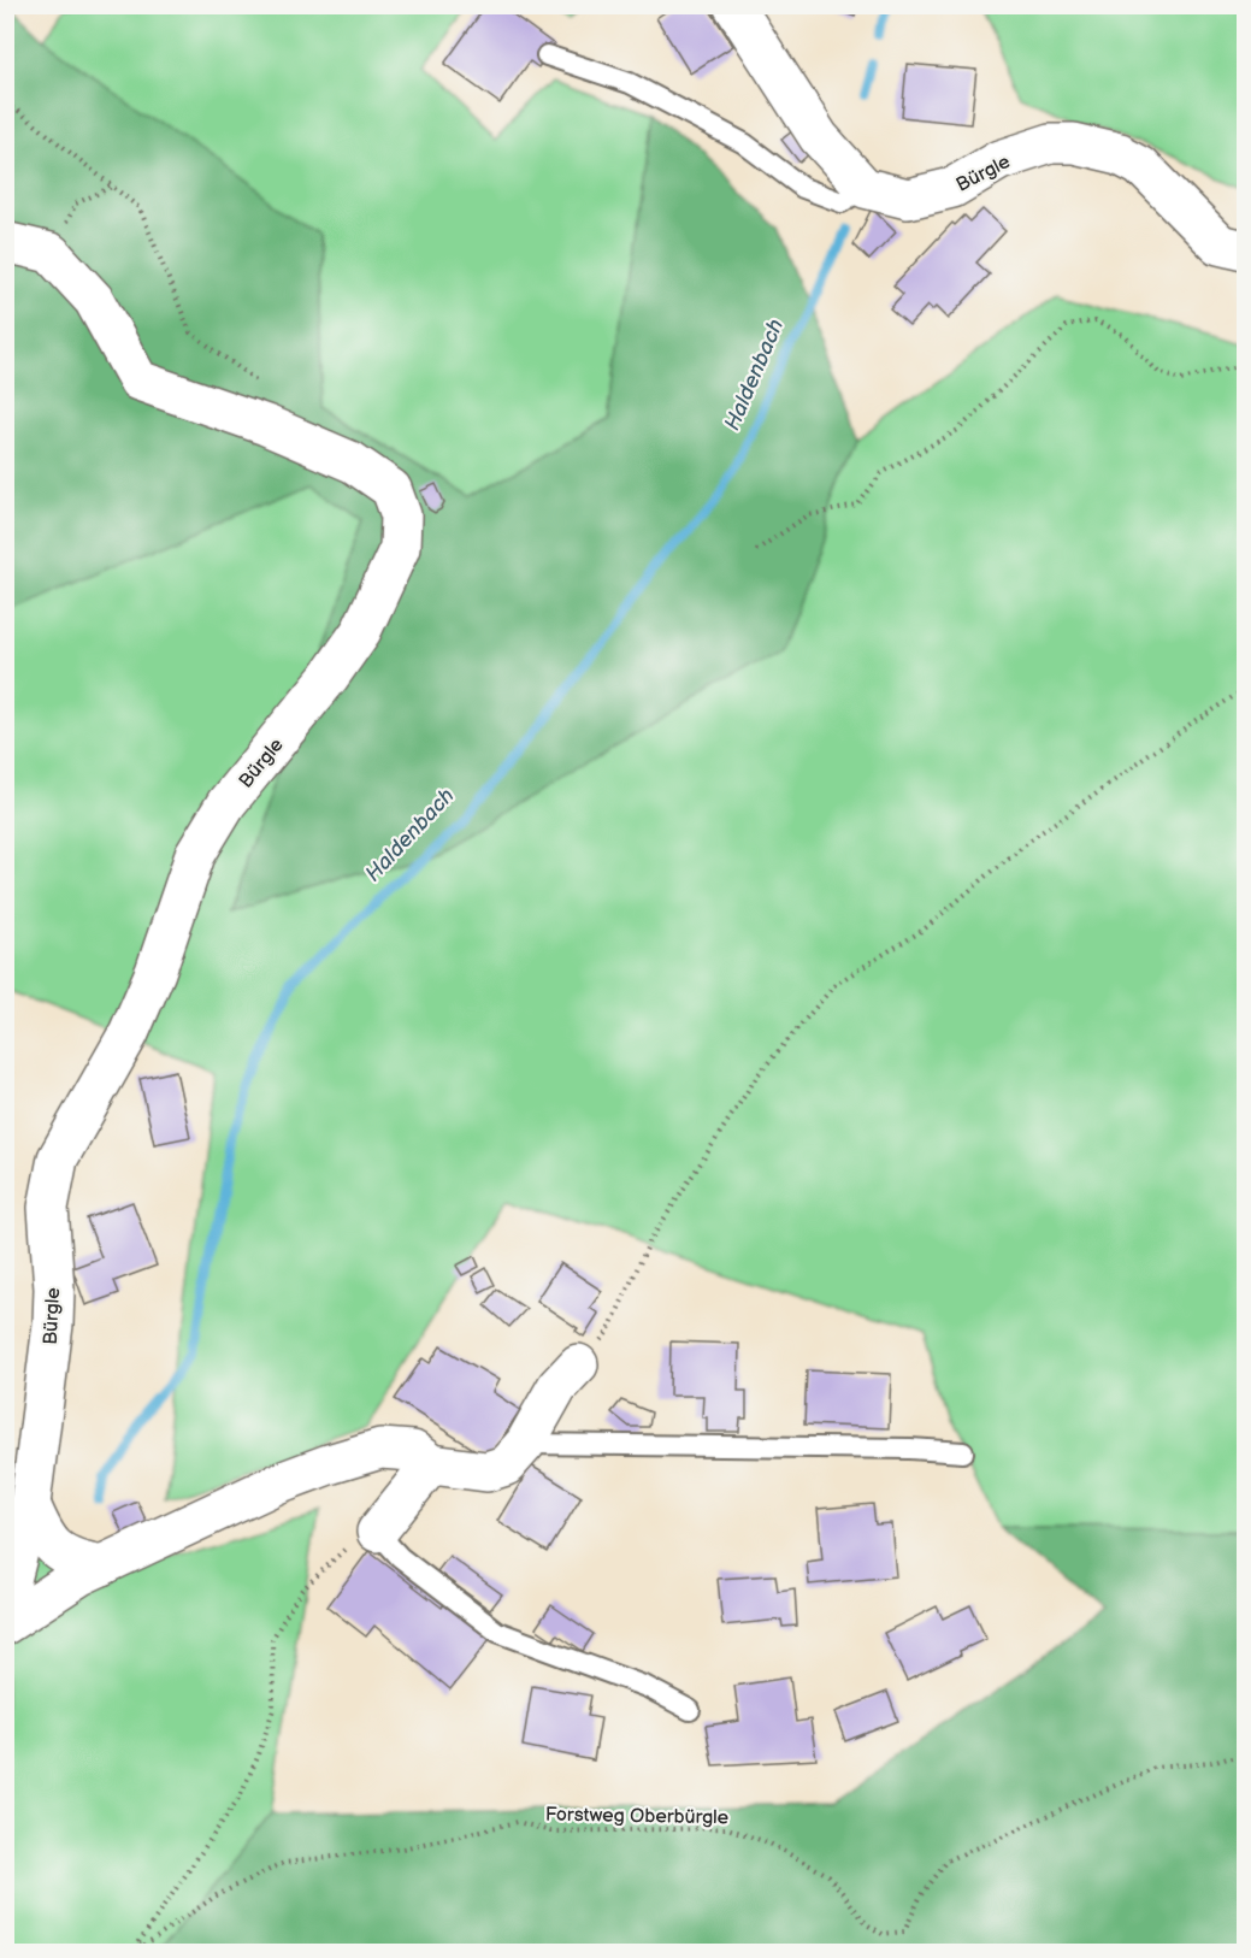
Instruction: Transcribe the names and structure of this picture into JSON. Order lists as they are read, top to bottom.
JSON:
{
  "streets": {
    "street": ["Bürgle"],
    "path": ["Forstweg Oberbürgle"]
  },
  "water": ["Haldenbach"]
}
